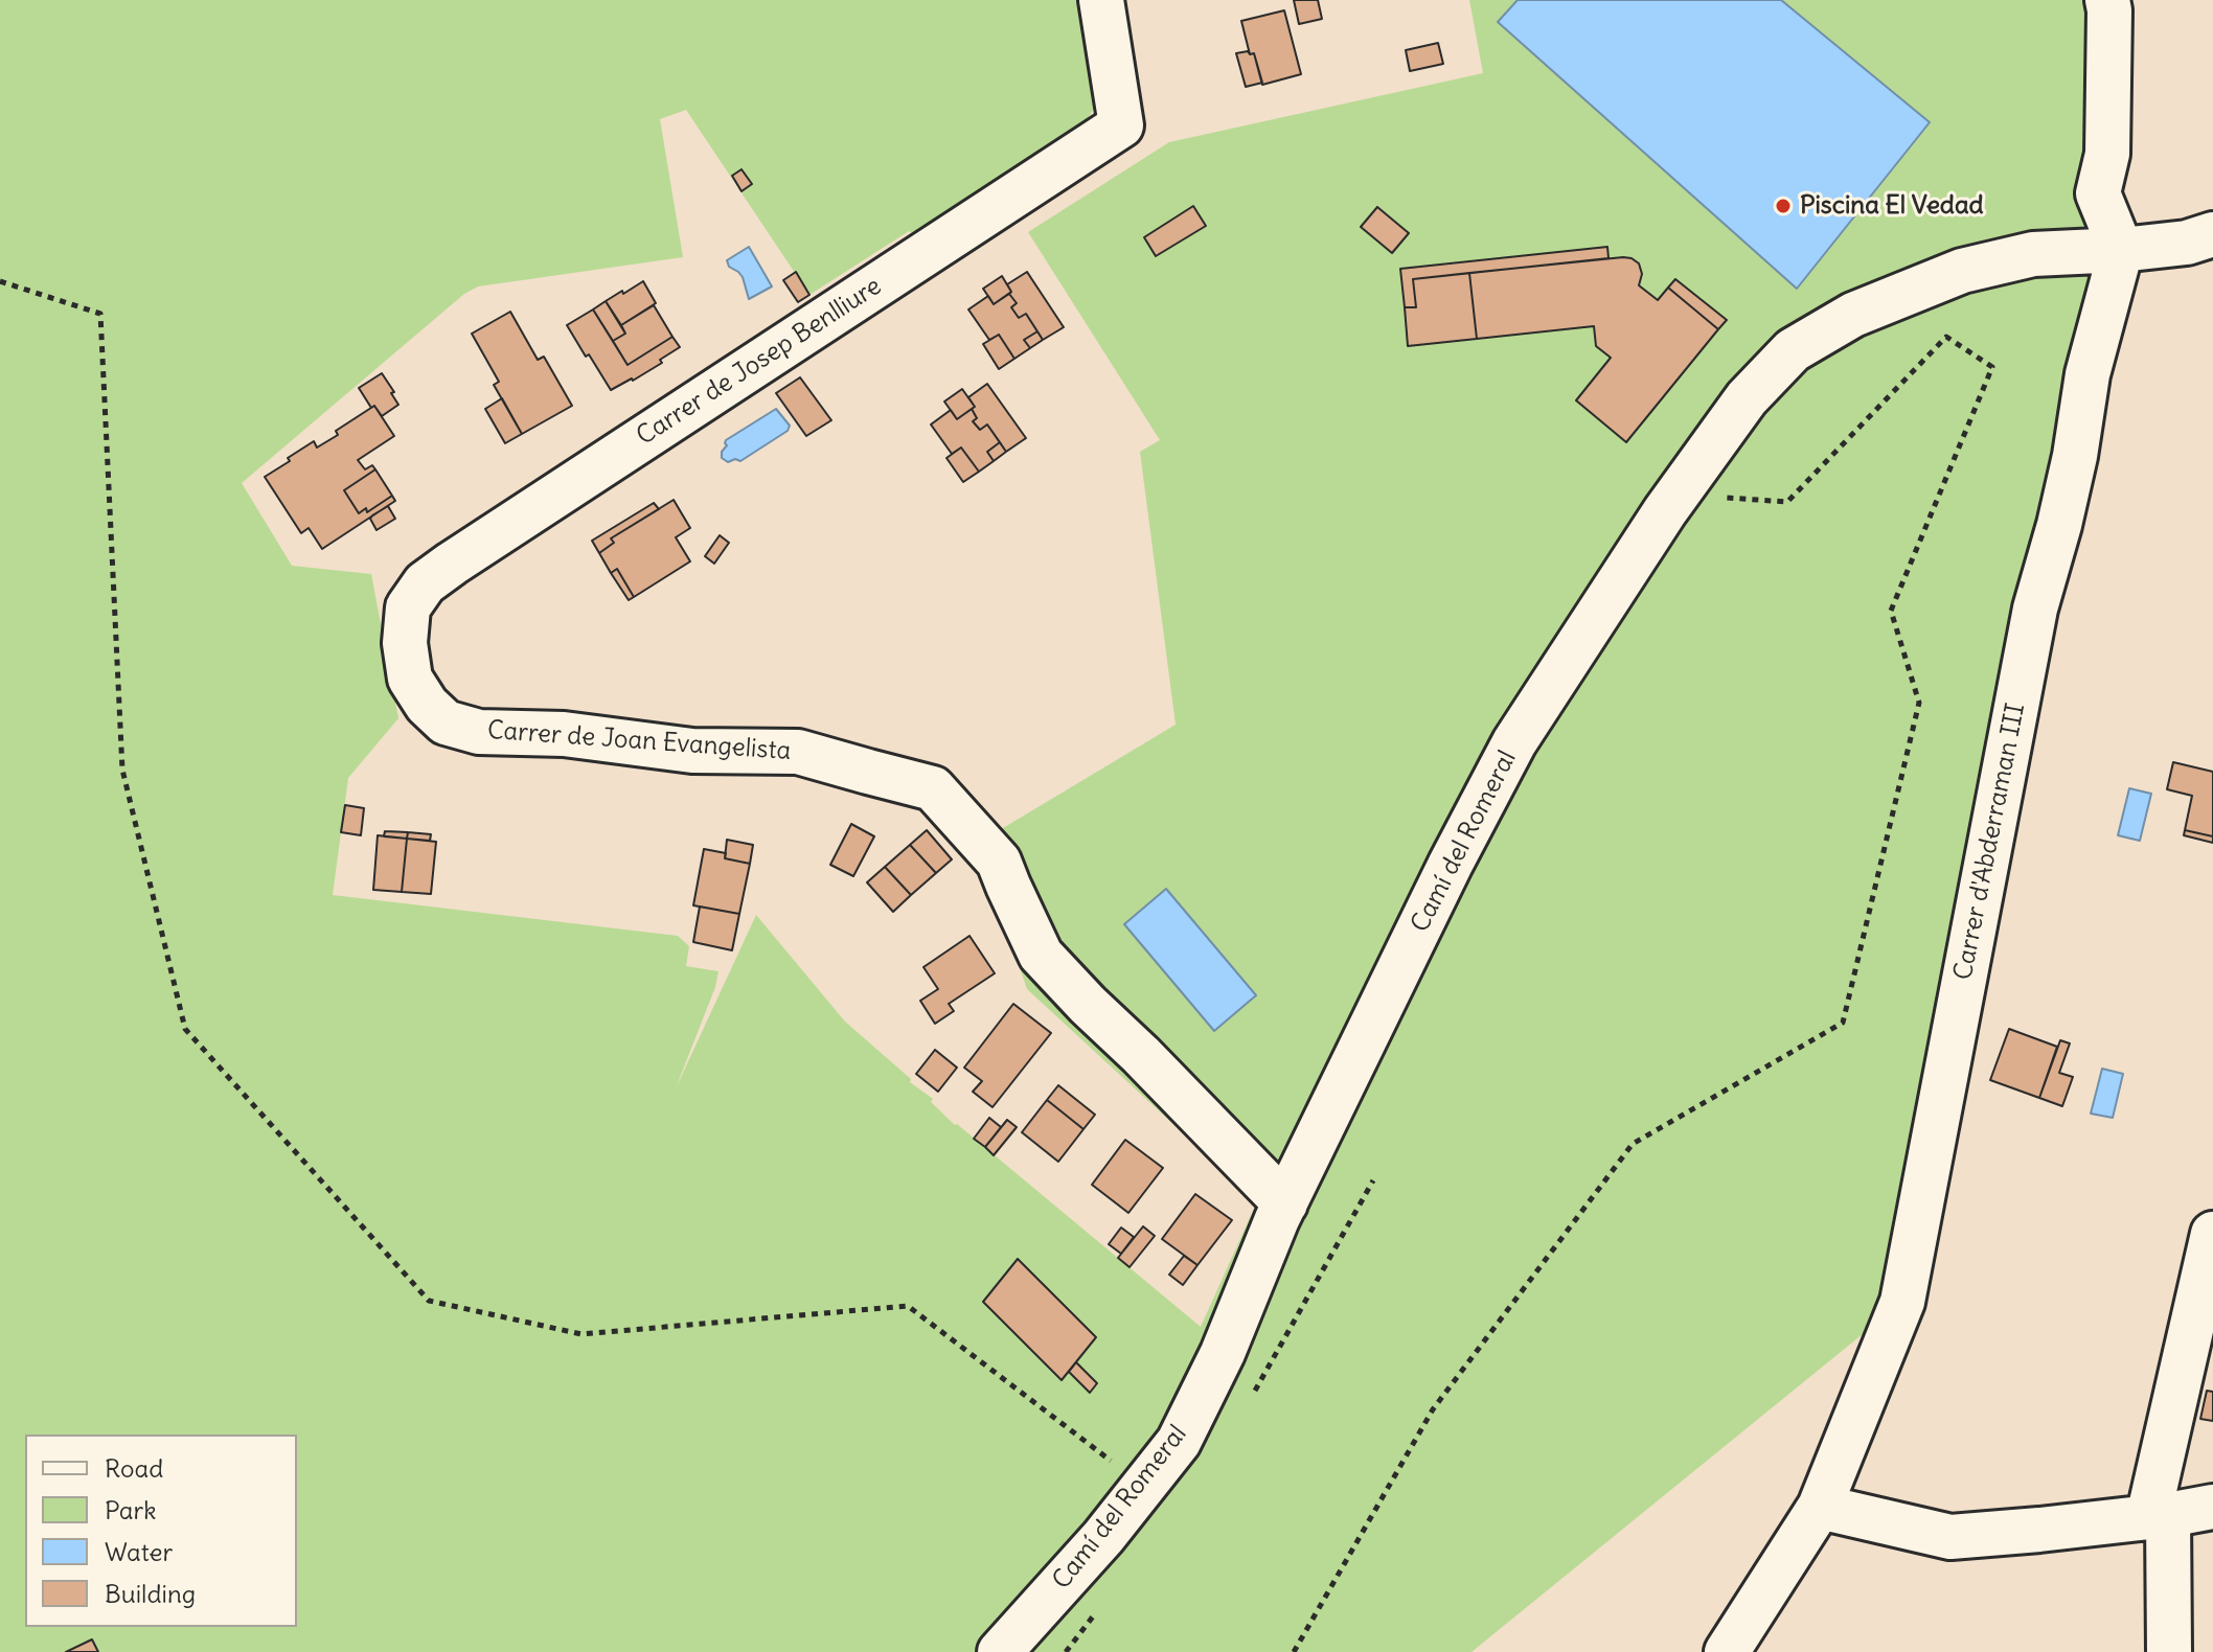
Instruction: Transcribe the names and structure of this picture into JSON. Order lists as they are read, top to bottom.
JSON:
{
  "streets": {
    "street": [
      "Carrer de Josep Benlliure",
      "Carrer de Joan Evangelista",
      "Camí del Romeral",
      "Carrer d'Abderraman III"
    ]
  },
  "crossings": [
    ["Carrer de Josep Benlliure", "Carrer de Joan Evangelista"],
    ["Carrer de Joan Evangelista", "Camí del Romeral"],
    ["Camí del Romeral", "Carrer d'Abderraman III"]
  ],
  "places": ["Piscina El Vedad"],
  "legend": [
    "Road",
    "Park",
    "Water",
    "Building"
  ]
}
